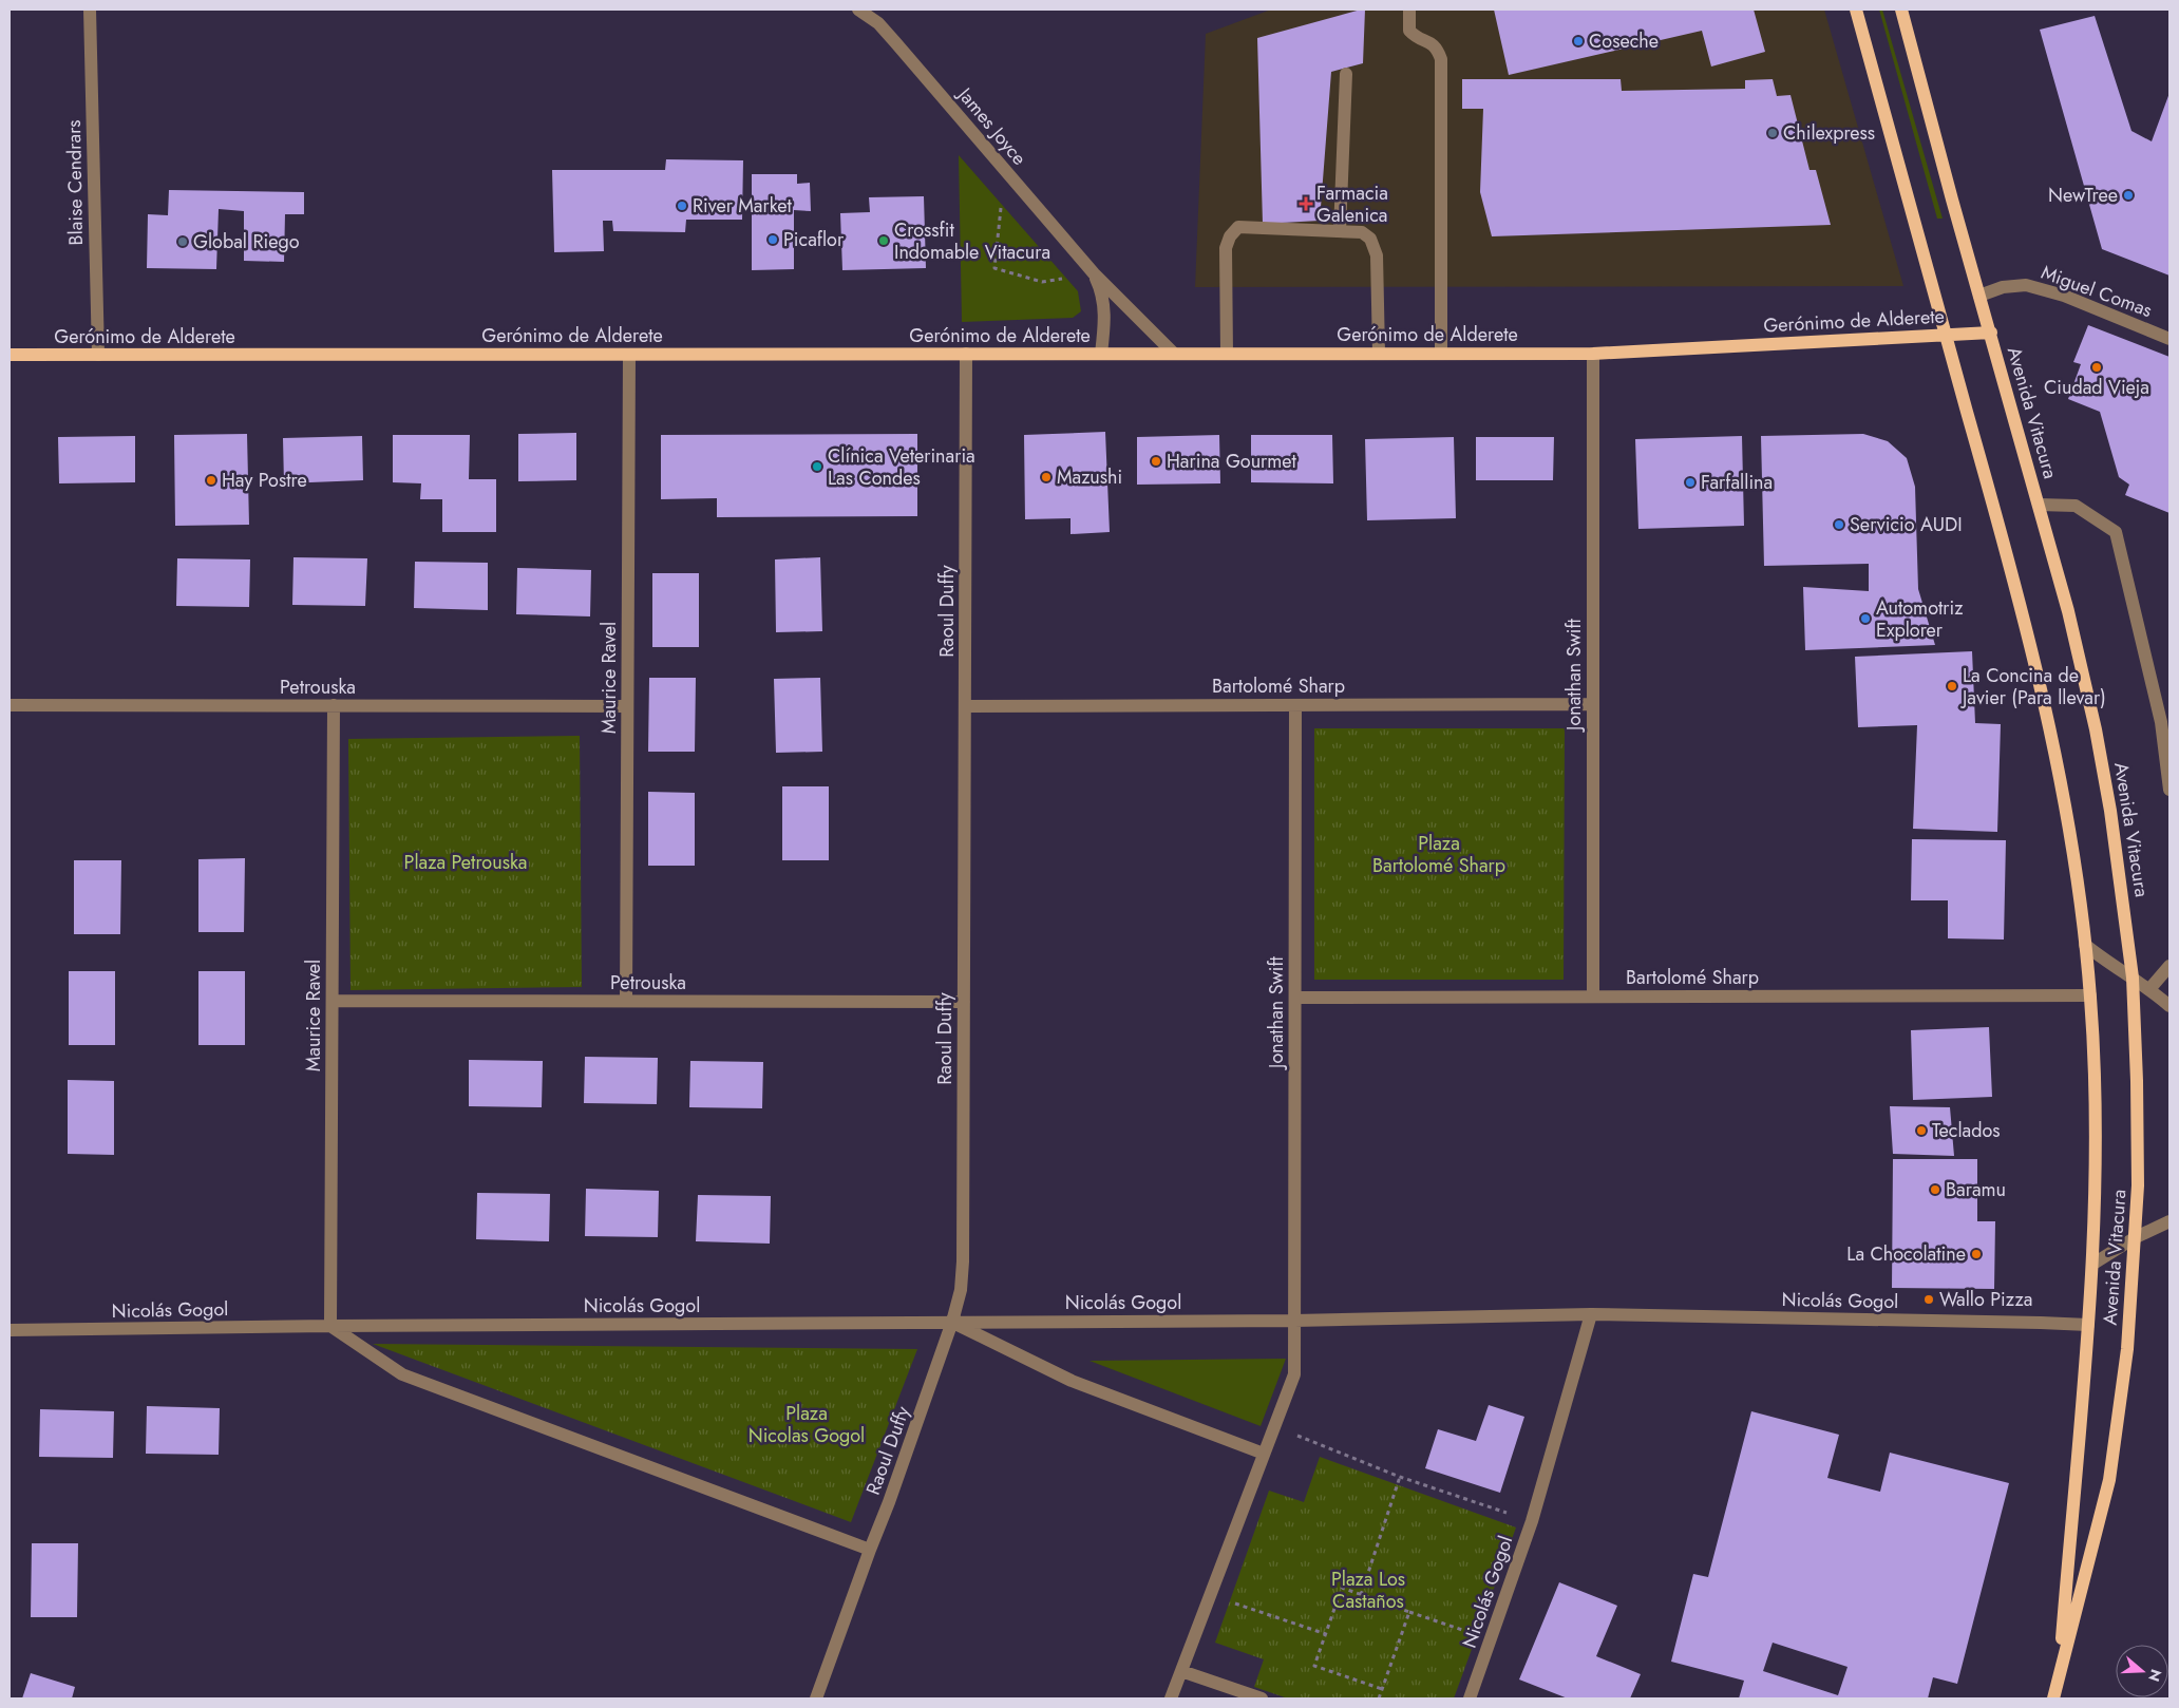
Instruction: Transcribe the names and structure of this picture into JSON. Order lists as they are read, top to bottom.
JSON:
{
  "streets": {
    "main road": ["Gerónimo de Alderete", "Avenida Vitacura"],
    "street": [
      "James Joyce",
      "Blaise Cendrars",
      "Miguel Comas",
      "Raoul Duffy",
      "Jonathan Swift",
      "Maurice Ravel",
      "Bartolomé Sharp",
      "Petrouska",
      "Nicolás Gogol"
    ]
  },
  "crossings": [
    ["James Joyce", "Gerónimo de Alderete"],
    ["Blaise Cendrars", "Gerónimo de Alderete"],
    ["Miguel Comas", "Avenida Vitacura"],
    ["Gerónimo de Alderete", "Avenida Vitacura"],
    ["Gerónimo de Alderete", "Raoul Duffy"],
    ["Gerónimo de Alderete", "Jonathan Swift"],
    ["Gerónimo de Alderete", "Maurice Ravel"],
    ["Avenida Vitacura", "Bartolomé Sharp"],
    ["Avenida Vitacura", "Nicolás Gogol"],
    ["Raoul Duffy", "Bartolomé Sharp"],
    ["Raoul Duffy", "Petrouska"],
    ["Raoul Duffy", "Nicolás Gogol"],
    ["Jonathan Swift", "Bartolomé Sharp"],
    ["Jonathan Swift", "Nicolás Gogol"],
    ["Maurice Ravel", "Petrouska"],
    ["Maurice Ravel", "Nicolás Gogol"]
  ],
  "parks": [
    "Plaza Bartolomé Sharp",
    "Plaza Petrouska",
    "Plaza Nicolas Gogol",
    "Plaza Los Castaños"
  ],
  "places": {
    "other": [
      "Coseche",
      "Chilexpress",
      "NewTree",
      "River Market",
      "Picaflor",
      "Crossfit Indomable Vitacura",
      "Global Riego",
      "Ciudad Vieja",
      "Harina Gourmet",
      "Clínica Veterinaria Las Condes",
      "Mazushi",
      "Hay Postre",
      "Farfallina",
      "Servicio AUDI",
      "Automotriz Explorer",
      "La Concina de Javier (Para llevar)",
      "Teclados",
      "Baramu",
      "La Chocolatine",
      "Wallo Pizza"
    ],
    "health": ["Farmacia Galenica"]
  },
  "north": "right"
}
